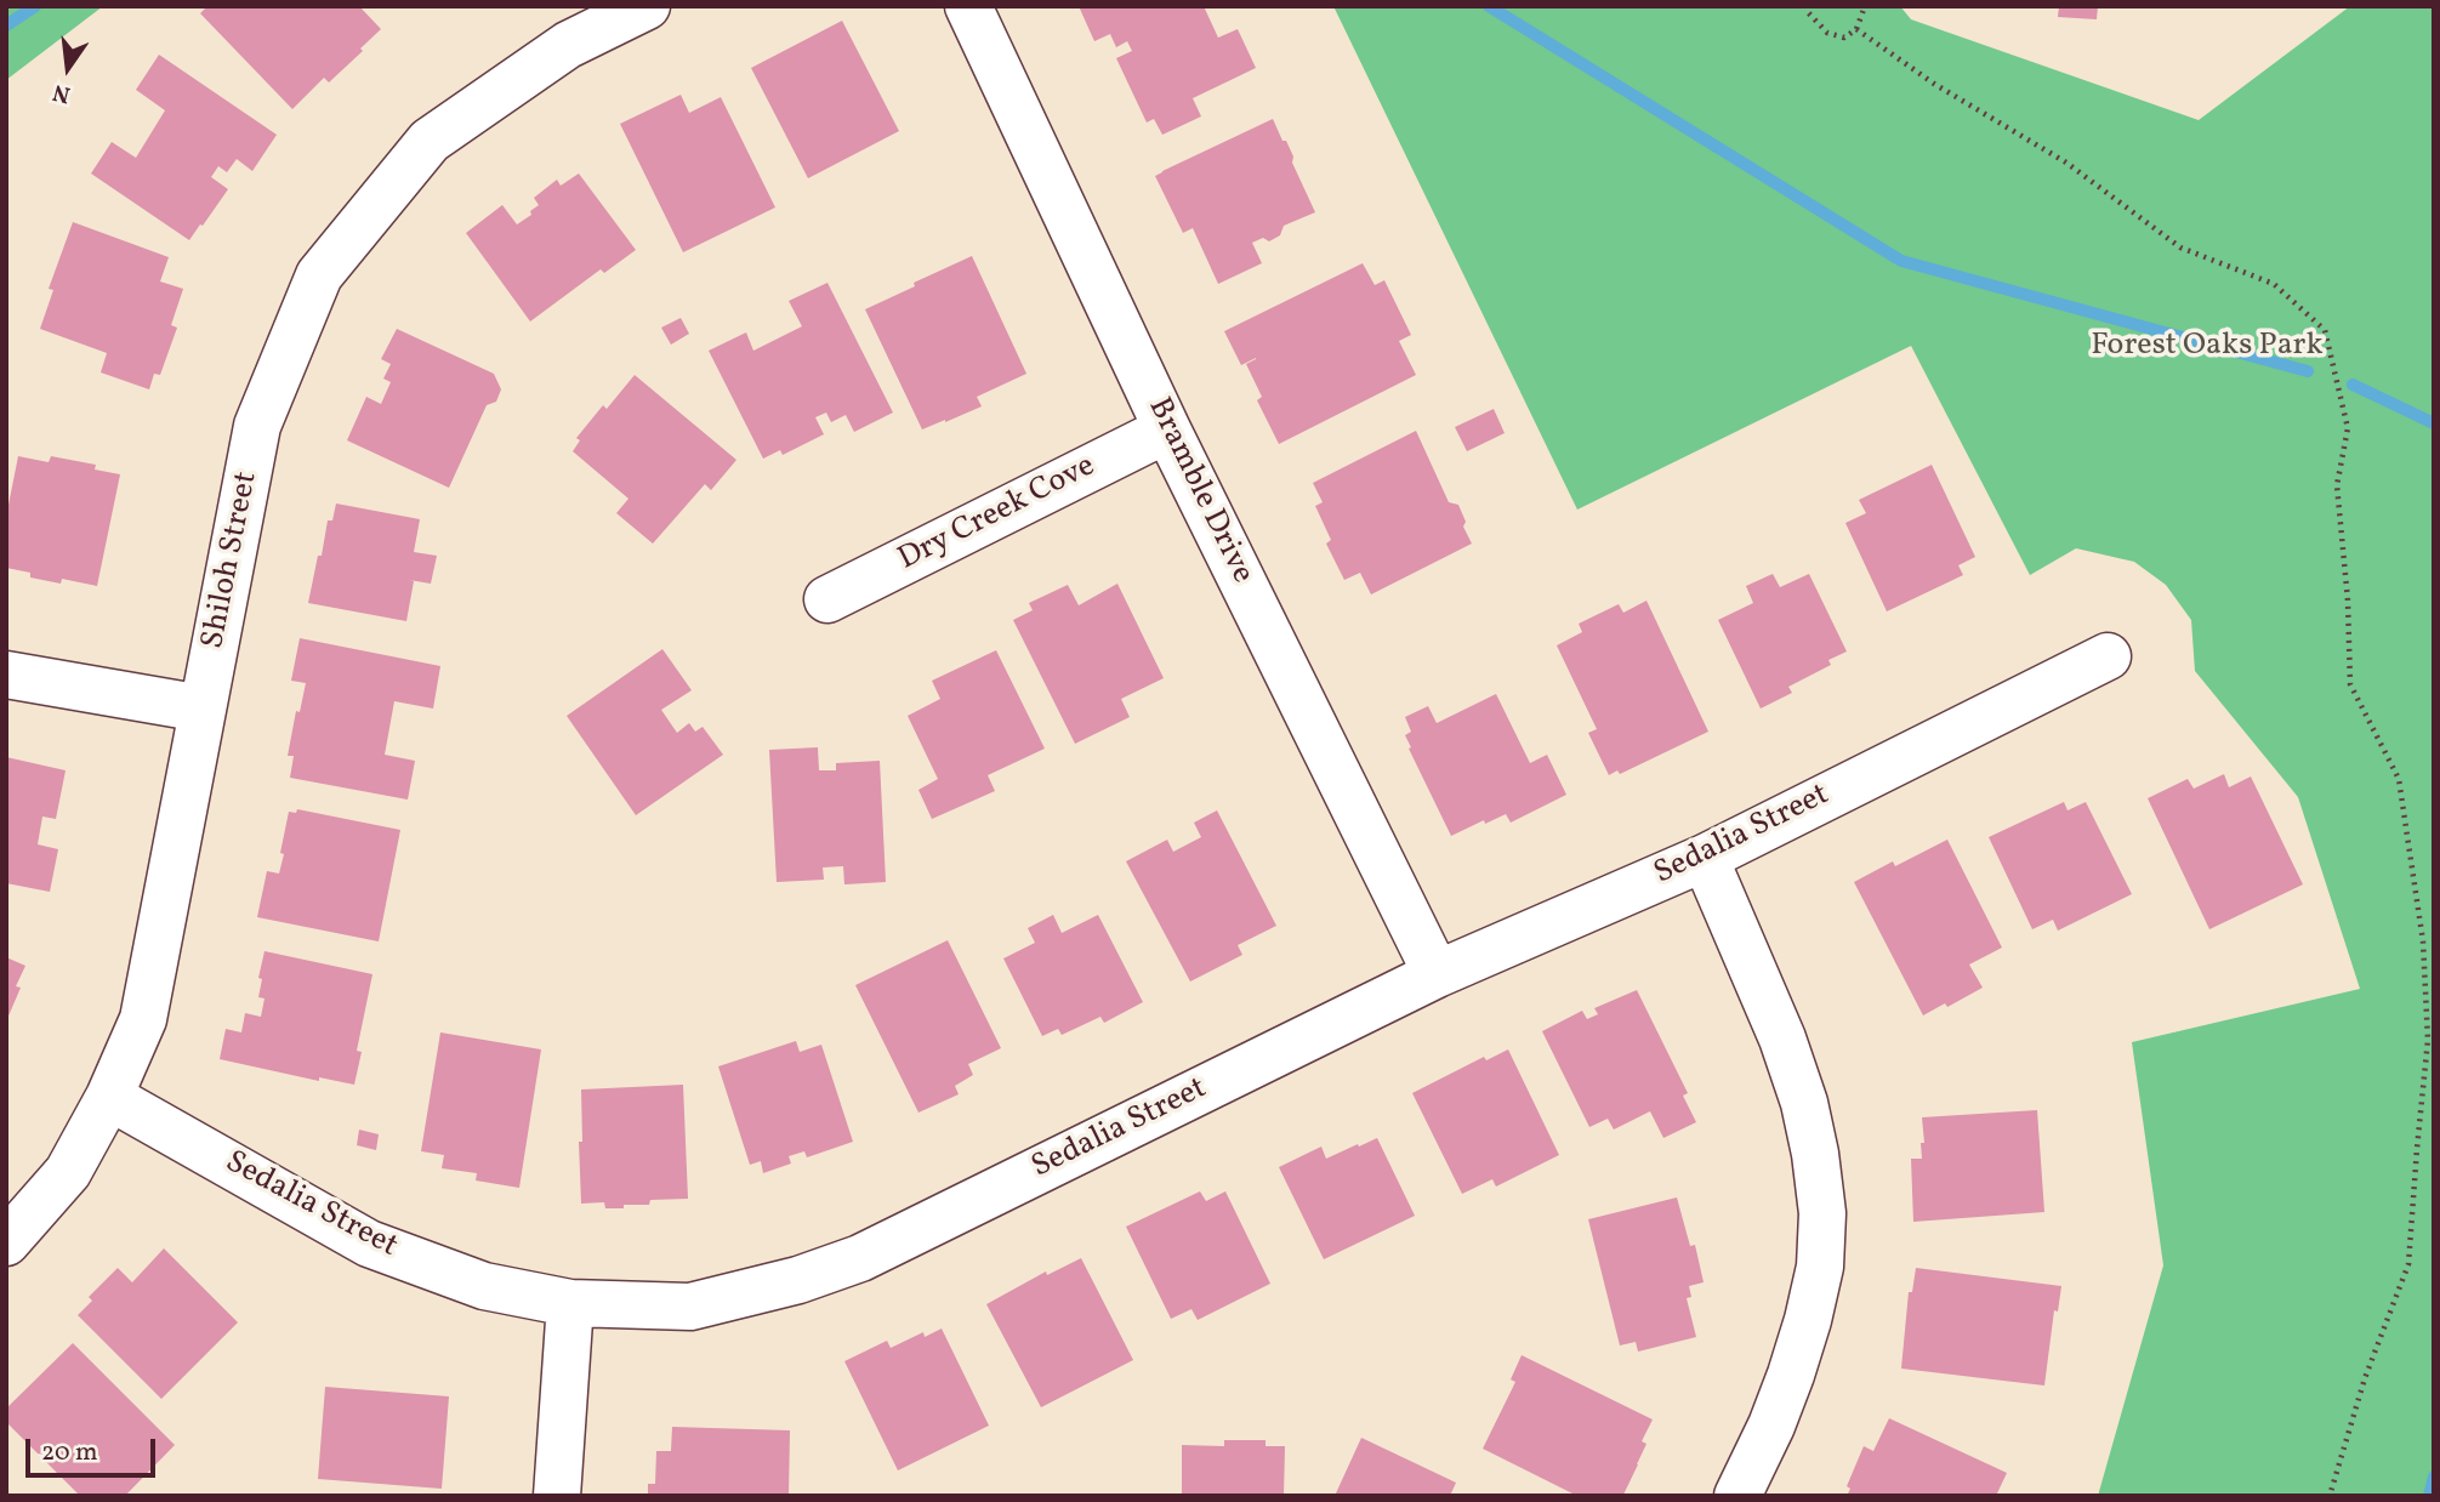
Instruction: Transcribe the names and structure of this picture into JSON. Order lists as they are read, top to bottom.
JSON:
{
  "streets": {
    "street": [
      "Bramble Drive",
      "Dry Creek Cove",
      "Shiloh Street",
      "Sedalia Street"
    ]
  },
  "crossings": [
    ["Bramble Drive", "Dry Creek Cove"],
    ["Bramble Drive", "Sedalia Street"],
    ["Shiloh Street", "Sedalia Street"]
  ],
  "parks": ["Forest Oaks Park"],
  "scale_bar": "20 m",
  "north": "bottom"
}
